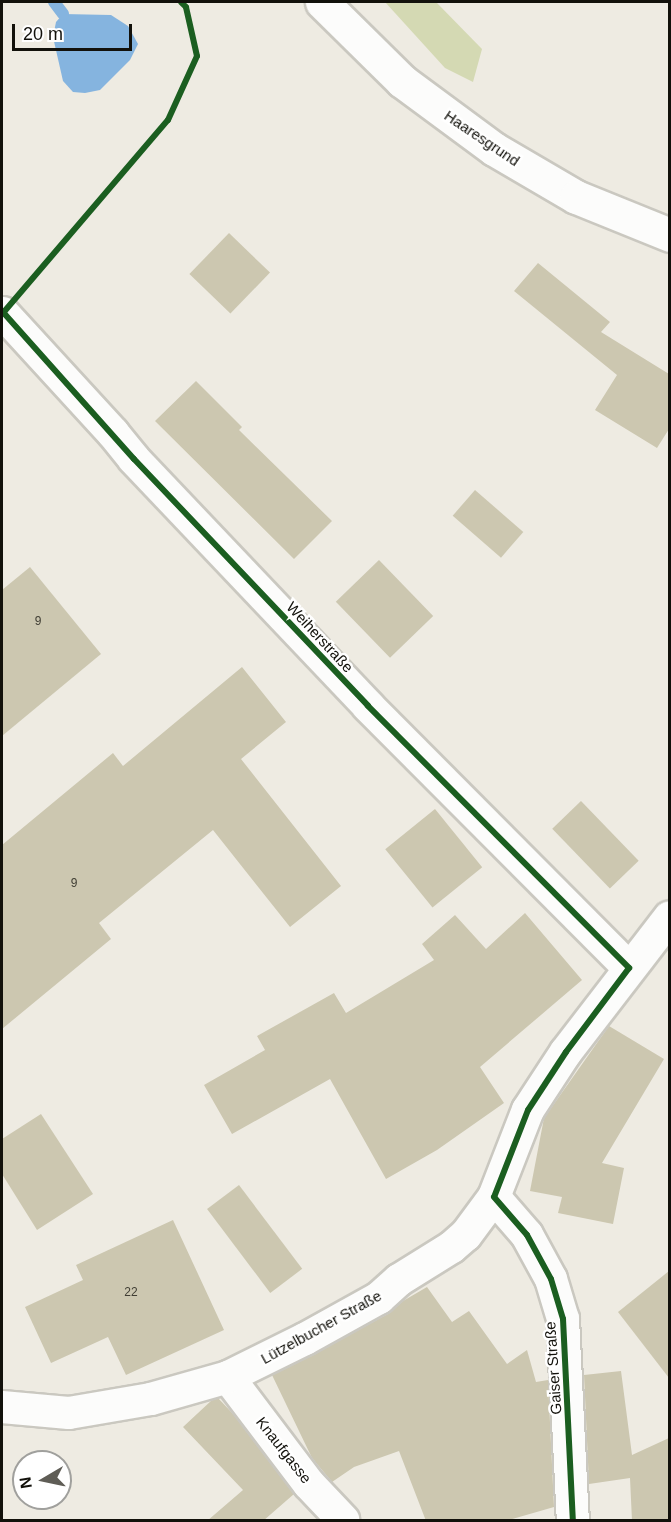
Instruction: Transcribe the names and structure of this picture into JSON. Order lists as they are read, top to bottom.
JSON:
{
  "streets": {
    "street": [
      "Haaresgrund",
      "Weiherstraße",
      "Lützelbucher Straße",
      "Gaiser Straße",
      "Knaufgasse"
    ]
  },
  "crossings": [
    ["Weiherstraße", "Lützelbucher Straße"],
    ["Lützelbucher Straße", "Gaiser Straße"],
    ["Lützelbucher Straße", "Knaufgasse"]
  ],
  "house_numbers": ["9", "9", "22"],
  "scale_bar": "20 m",
  "north": "left"
}
